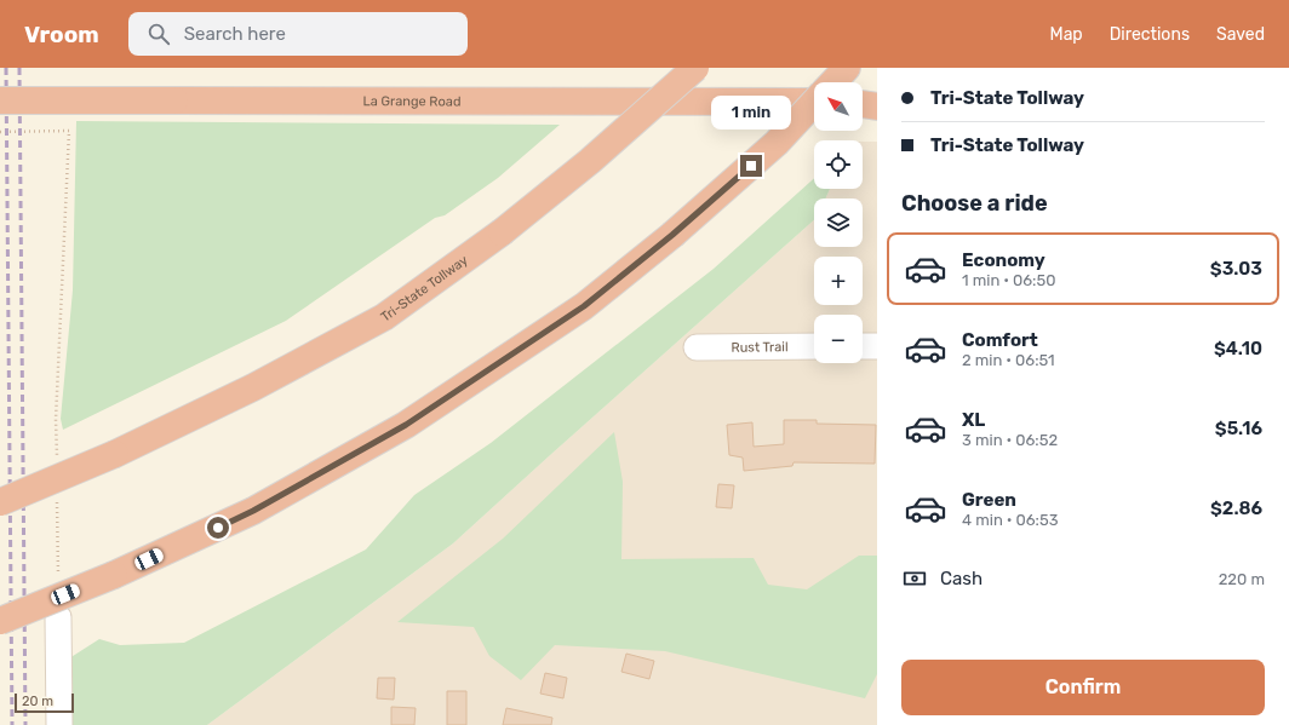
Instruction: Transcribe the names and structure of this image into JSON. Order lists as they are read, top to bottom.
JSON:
{
  "streets": {
    "highway": ["La Grange Road", "Tri-State Tollway"],
    "street": ["Rust Trail"]
  },
  "scale_bar": "20 m",
  "north": "top left",
  "page": {
    "header": "Vroom",
    "search": "Search here",
    "nav": ["Map", "Directions", "Saved"],
    "banner": ["Tri-State Tollway", "Tri-State Tollway"],
    "map_buttons": ["+", "−"],
    "bubble": "1 min",
    "heading": "Choose a ride",
    "list": [
      {
        "name": "Economy",
        "note": "1 min · 06:50",
        "value": "$3.03"
      },
      {
        "name": "Comfort",
        "note": "2 min · 06:51",
        "value": "$4.10"
      },
      {
        "name": "XL",
        "note": "3 min · 06:52",
        "value": "$5.16"
      },
      {
        "name": "Green",
        "note": "4 min · 06:53",
        "value": "$2.86"
      }
    ],
    "pay": ["Cash", "220 m"],
    "buttons": "Confirm",
    "scale": "20 m"
  }
}
